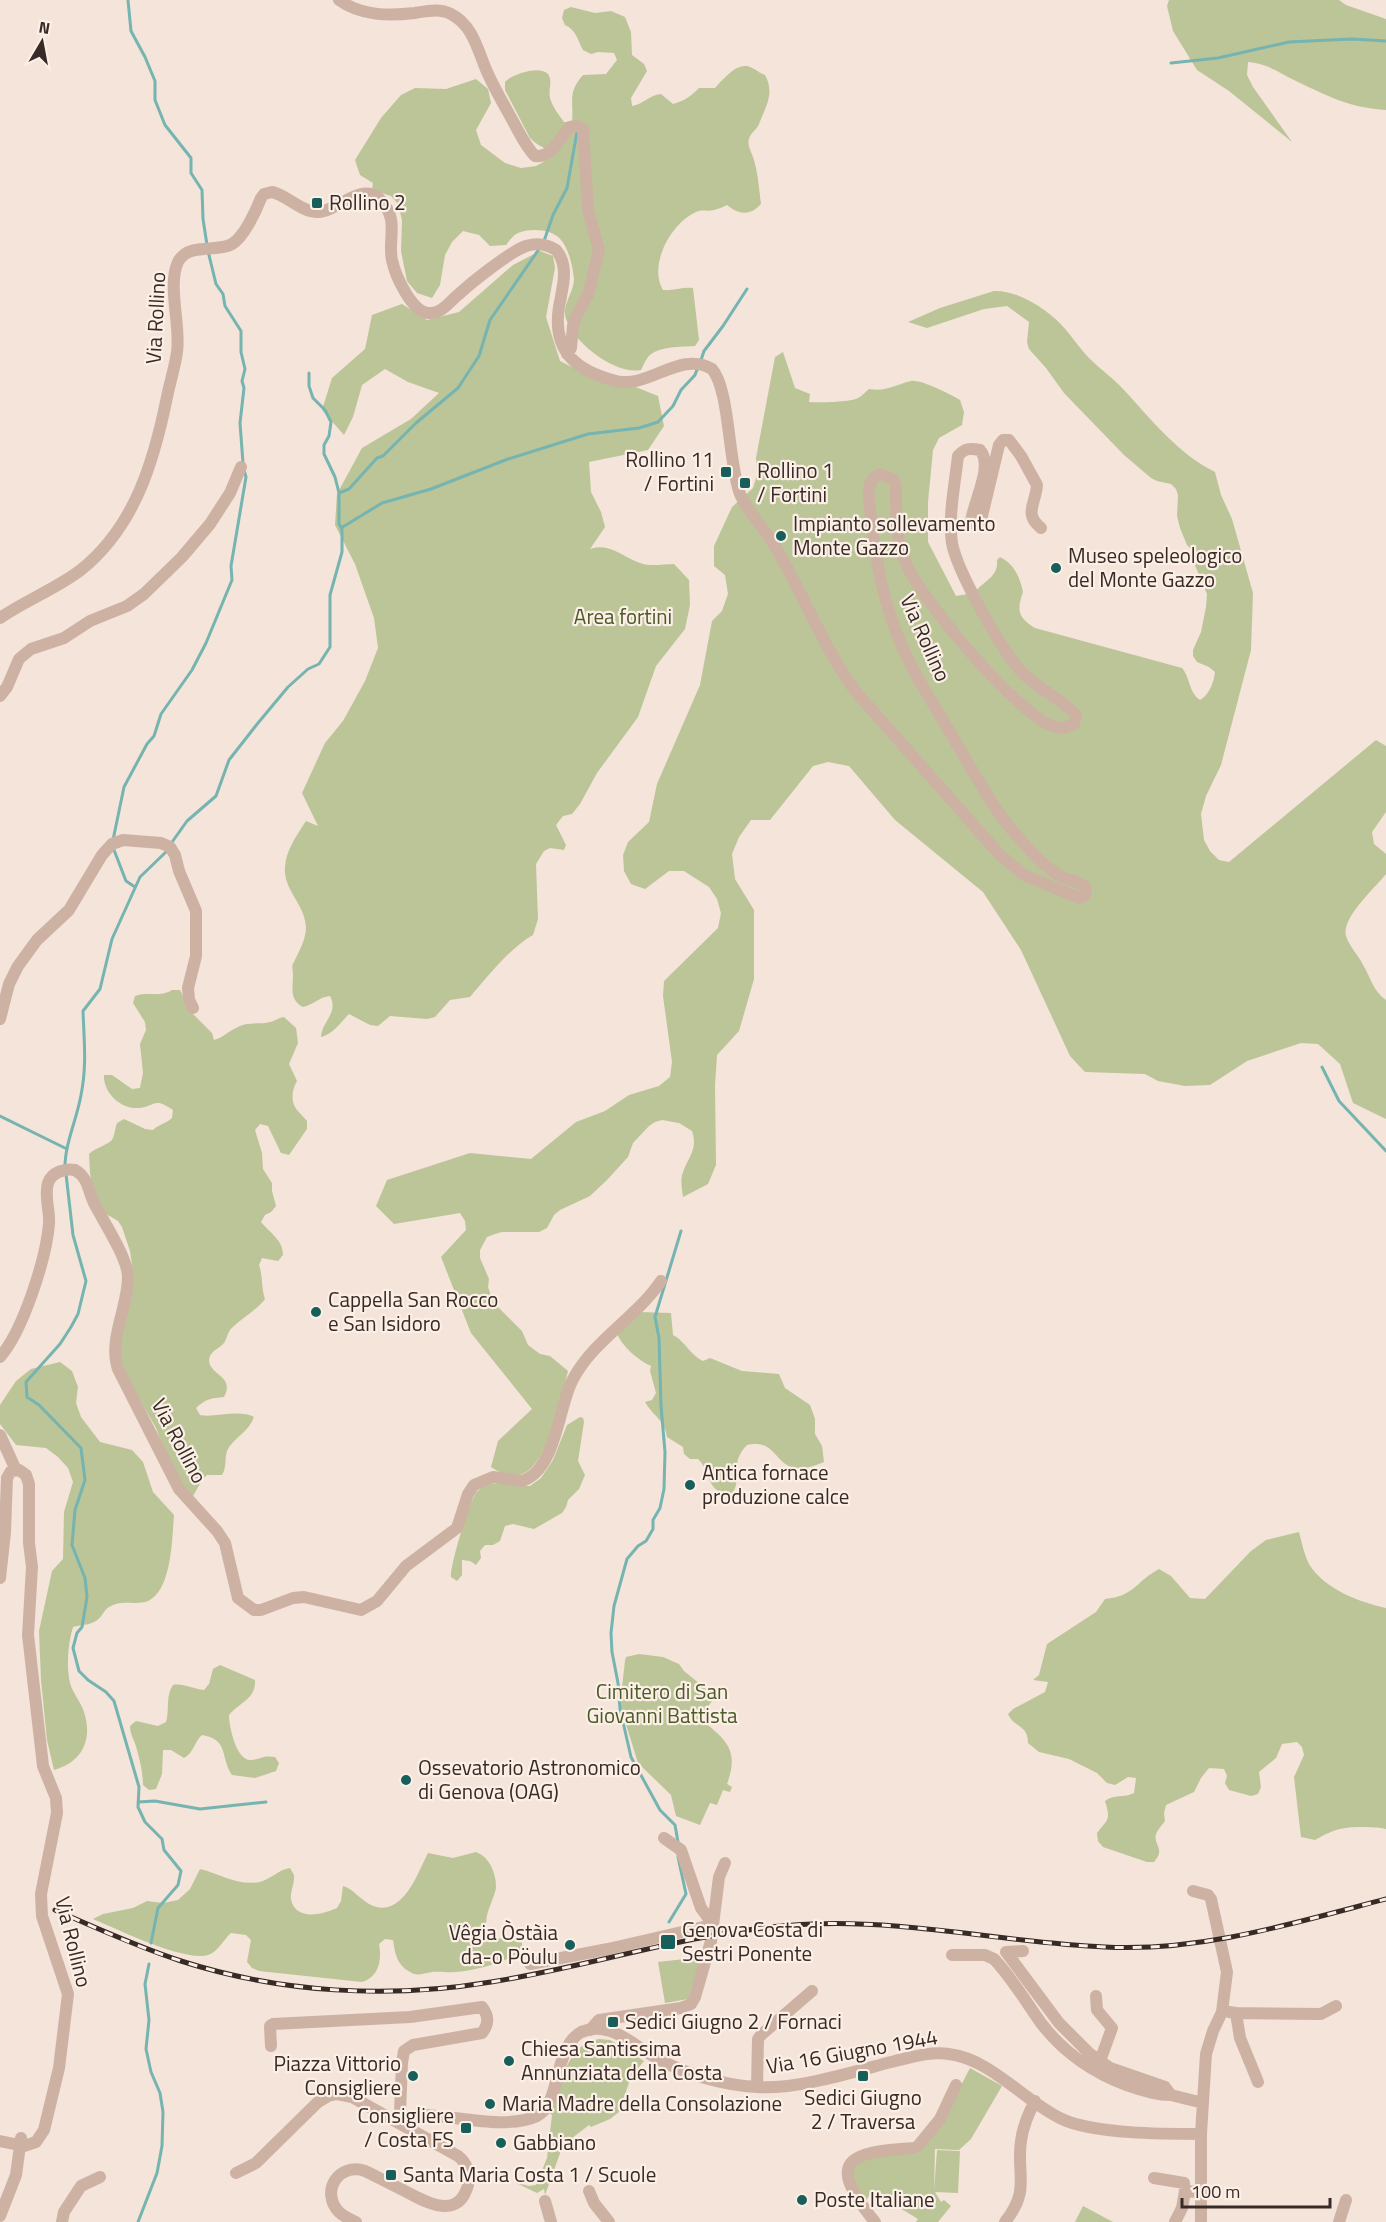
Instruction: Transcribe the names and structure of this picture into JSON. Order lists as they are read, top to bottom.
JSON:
{
  "streets": {
    "street": ["Via Rollino", "Via 16 Giugno 1944"]
  },
  "parks": ["Area fortini", "Cimitero di San Giovanni Battista"],
  "places": {
    "transit": [
      "Rollino 2",
      "Rollino 11 / Fortini",
      "Rollino 1 / Fortini",
      "Genova Costa di Sestri Ponente",
      "Sedici Giugno 2 / Fornaci",
      "Sedici Giugno 2 / Traversa",
      "Consigliere / Costa FS",
      "Santa Maria Costa 1 / Scuole"
    ],
    "other": [
      "Impianto sollevamento Monte Gazzo",
      "Museo speleologico del Monte Gazzo",
      "Cappella San Rocco e San Isidoro",
      "Antica fornace produzione calce",
      "Ossevatorio Astronomico di Genova (OAG)",
      "Vêgia Òstàia da-o Pöulu",
      "Chiesa Santissima Annunziata della Costa",
      "Piazza Vittorio Consigliere",
      "Maria Madre della Consolazione",
      "Gabbiano",
      "Poste Italiane"
    ]
  },
  "scale_bar": "100 m",
  "north": "top"
}
